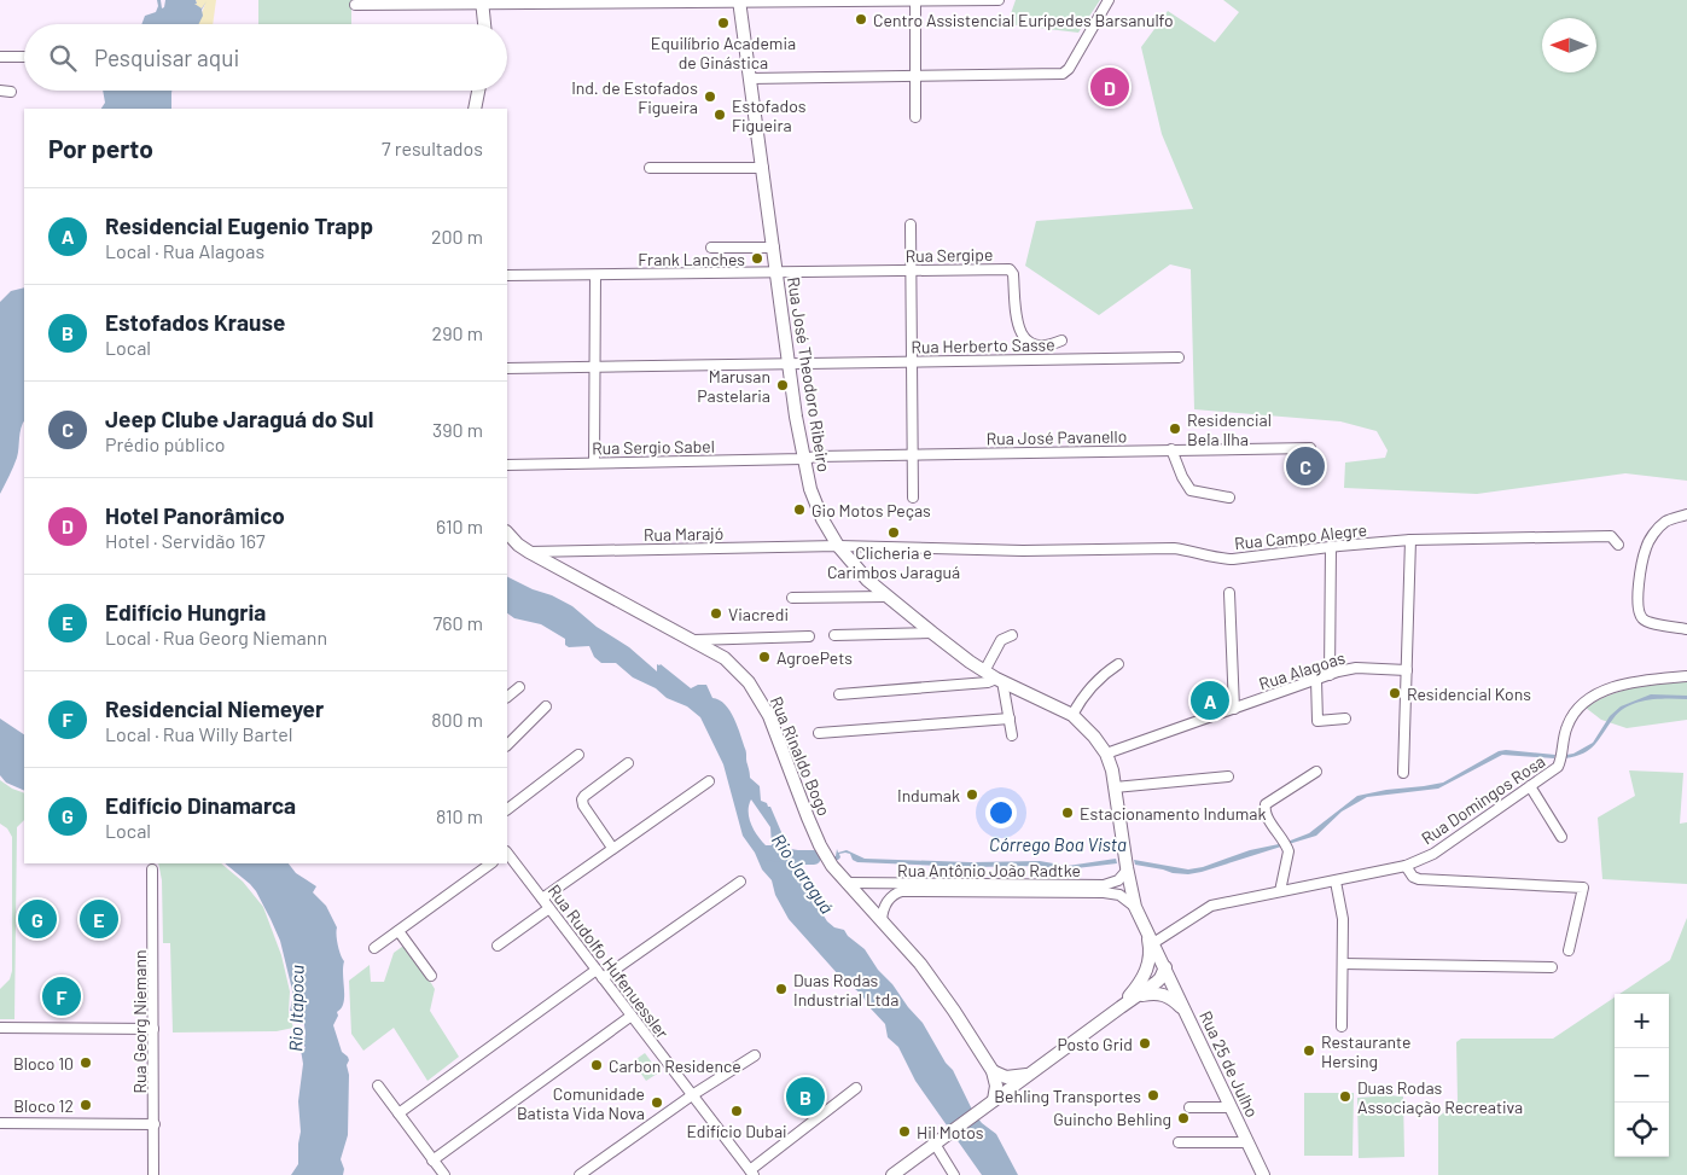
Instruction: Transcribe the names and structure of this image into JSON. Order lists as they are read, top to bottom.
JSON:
{
  "streets": {
    "main road": ["Rua José Theodoro Ribeiro", "Rua Rinaldo Bogo", "Rua 25 de Julho"],
    "street": [
      "Rua Sergipe",
      "Rua Herberto Sasse",
      "Rua José Pavanello",
      "Rua Sergio Sabel",
      "Rua Marajó",
      "Rua Campo Alegre",
      "Rua Alagoas",
      "Rua Domingos Rosa",
      "Rua Antônio João Radtke",
      "Rua Rudolfo Hufenuessler",
      "Rua Georg Niemann"
    ]
  },
  "crossings": [
    ["Rua Sergipe", "Rua José Theodoro Ribeiro"],
    ["Rua Herberto Sasse", "Rua José Theodoro Ribeiro"],
    ["Rua José Theodoro Ribeiro", "Rua José Pavanello"],
    ["Rua José Theodoro Ribeiro", "Rua Sergio Sabel"],
    ["Rua José Theodoro Ribeiro", "Rua Marajó"],
    ["Rua José Theodoro Ribeiro", "Rua Campo Alegre"],
    ["Rua José Theodoro Ribeiro", "Rua Alagoas"],
    ["Rua José Theodoro Ribeiro", "Rua Domingos Rosa"],
    ["Rua José Theodoro Ribeiro", "Rua Antônio João Radtke"],
    ["Rua José Theodoro Ribeiro", "Rua 25 de Julho"],
    ["Rua José Pavanello", "Rua Sergio Sabel"],
    ["Rua Marajó", "Rua Campo Alegre"],
    ["Rua Marajó", "Rua Rinaldo Bogo"],
    ["Rua Rinaldo Bogo", "Rua Antônio João Radtke"]
  ],
  "water": ["Córrego Boa Vista", "Rio Jaraguá", "Rio Itapocu"],
  "places": [
    "Centro Assistencial Eurípedes Barsanulfo",
    "Equilíbrio Academia de Ginástica",
    "Ind. de Estofados Figueira",
    "Estofados Figueira",
    "Frank Lanches",
    "Marusan Pastelaria",
    "Residencial Bela Ilha",
    "Gio Motos Peças",
    "Clicheria e Carimbos Jaraguá",
    "Viacredi",
    "AgroePets",
    "Residencial Kons",
    "Indumak",
    "Estacionamento Indumak",
    "Duas Rodas Industrial Ltda",
    "Posto Grid",
    "Restaurante Hersing",
    "Bloco 10",
    "Carbon Residence",
    "Behling Transportes",
    "Duas Rodas Associação Recreativa",
    "Comunidade Batista Vida Nova",
    "Bloco 12",
    "Edifício Dubai",
    "Guincho Behling",
    "Hil Motos"
  ],
  "north": "left",
  "page": {
    "search": "Pesquisar aqui",
    "pins": [
      "D",
      "C",
      "A",
      "E",
      "G",
      "F",
      "B"
    ],
    "heading": ["Por perto", "7 resultados"],
    "list": [
      {
        "mark": "A",
        "name": "Residencial Eugenio Trapp",
        "note": "Local · Rua Alagoas",
        "value": "200 m"
      },
      {
        "mark": "B",
        "name": "Estofados Krause",
        "note": "Local",
        "value": "290 m"
      },
      {
        "mark": "C",
        "name": "Jeep Clube Jaraguá do Sul",
        "note": "Prédio público",
        "value": "390 m"
      },
      {
        "mark": "D",
        "name": "Hotel Panorâmico",
        "note": "Hotel · Servidão 167",
        "value": "610 m"
      },
      {
        "mark": "E",
        "name": "Edifício Hungria",
        "note": "Local · Rua Georg Niemann",
        "value": "760 m"
      },
      {
        "mark": "F",
        "name": "Residencial Niemeyer",
        "note": "Local · Rua Willy Bartel",
        "value": "800 m"
      },
      {
        "mark": "G",
        "name": "Edifício Dinamarca",
        "note": "Local",
        "value": "810 m"
      }
    ],
    "map_buttons": ["+", "−"]
  }
}
